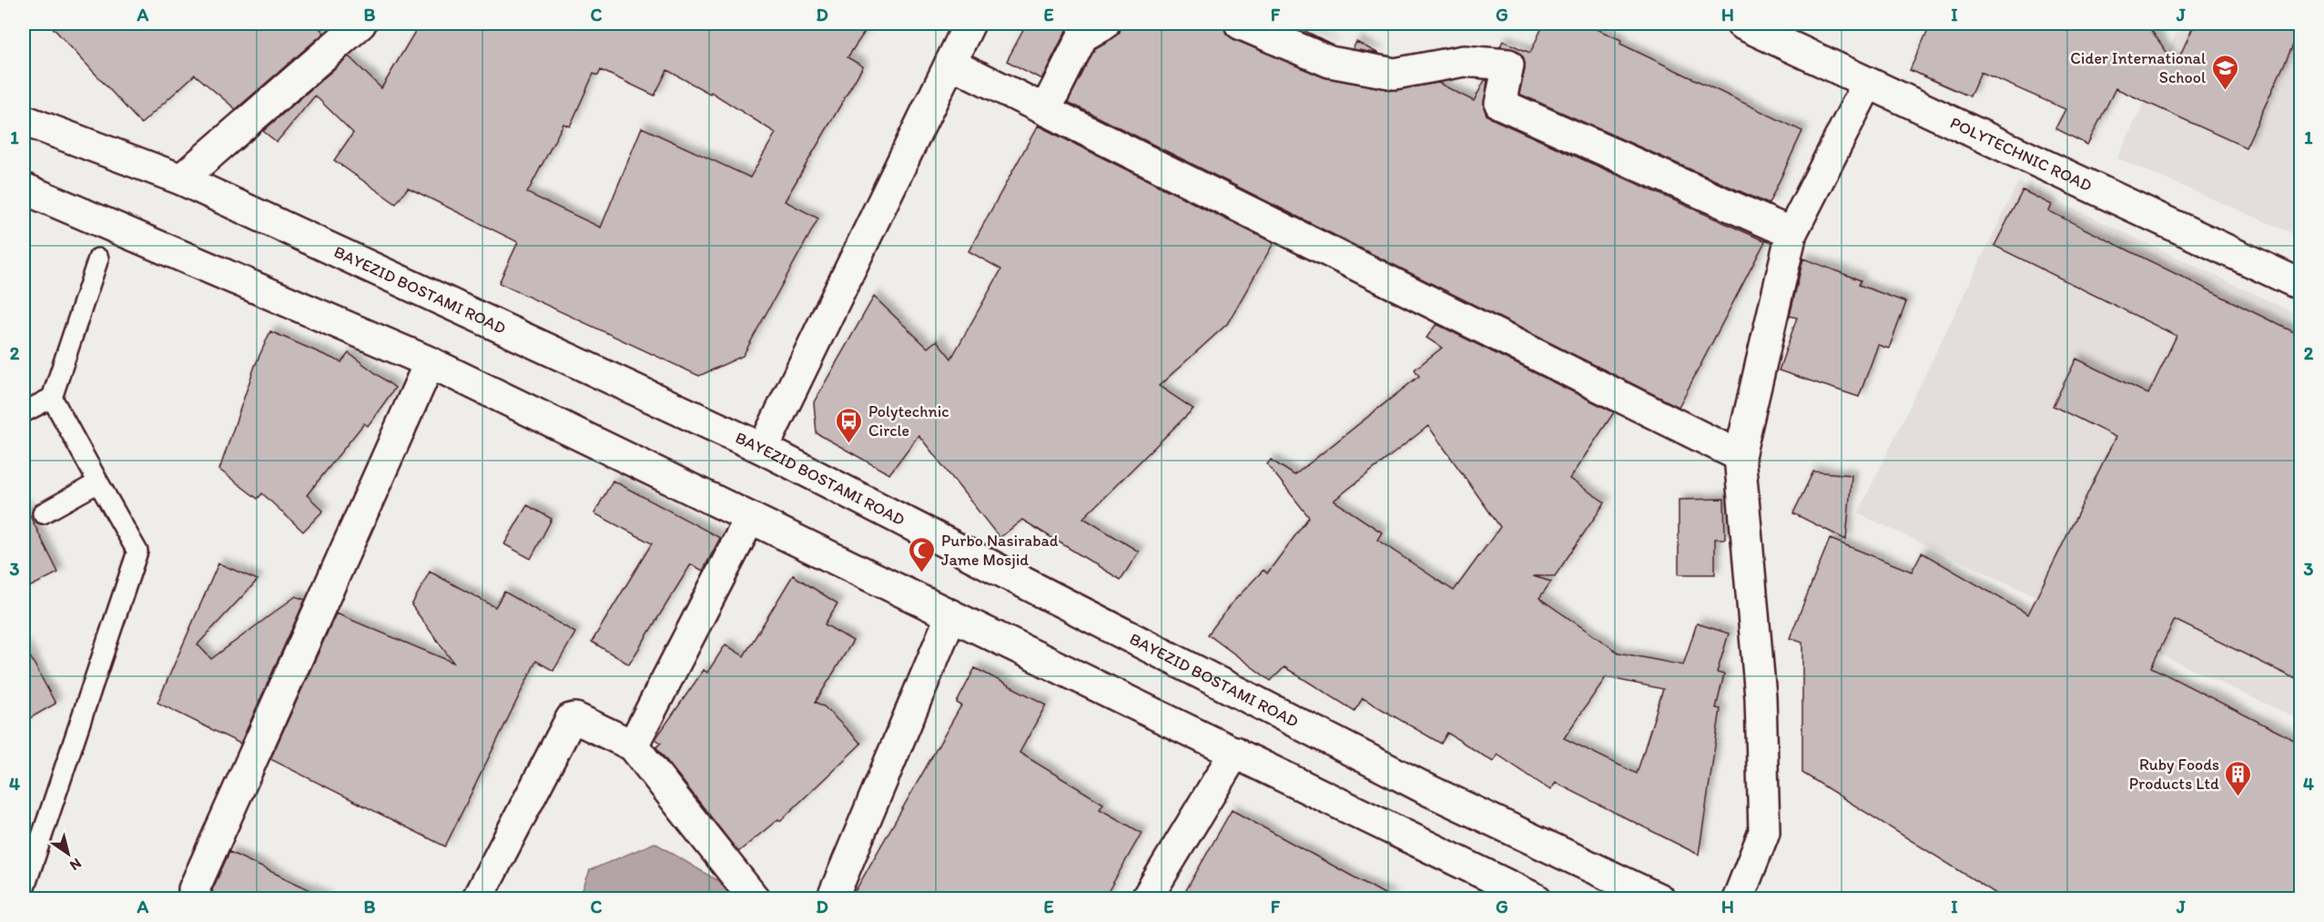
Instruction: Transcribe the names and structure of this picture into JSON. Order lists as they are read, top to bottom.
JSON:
{
  "streets": {
    "street": ["POLYTECHNIC ROAD", "BAYEZID BOSTAMI ROAD"]
  },
  "places": {
    "school or university": ["Cider International School"],
    "bus stop": ["Polytechnic Circle"],
    "mosque": ["Purbo Nasirabad Jame Mosjid"],
    "building": ["Ruby Foods Products Ltd"]
  },
  "north": "bottom right",
  "grid": {
    "columns": [
      "A",
      "B",
      "C",
      "D",
      "E",
      "F",
      "G",
      "H",
      "I",
      "J"
    ],
    "rows": [
      "1",
      "2",
      "3",
      "4"
    ]
  }
}
